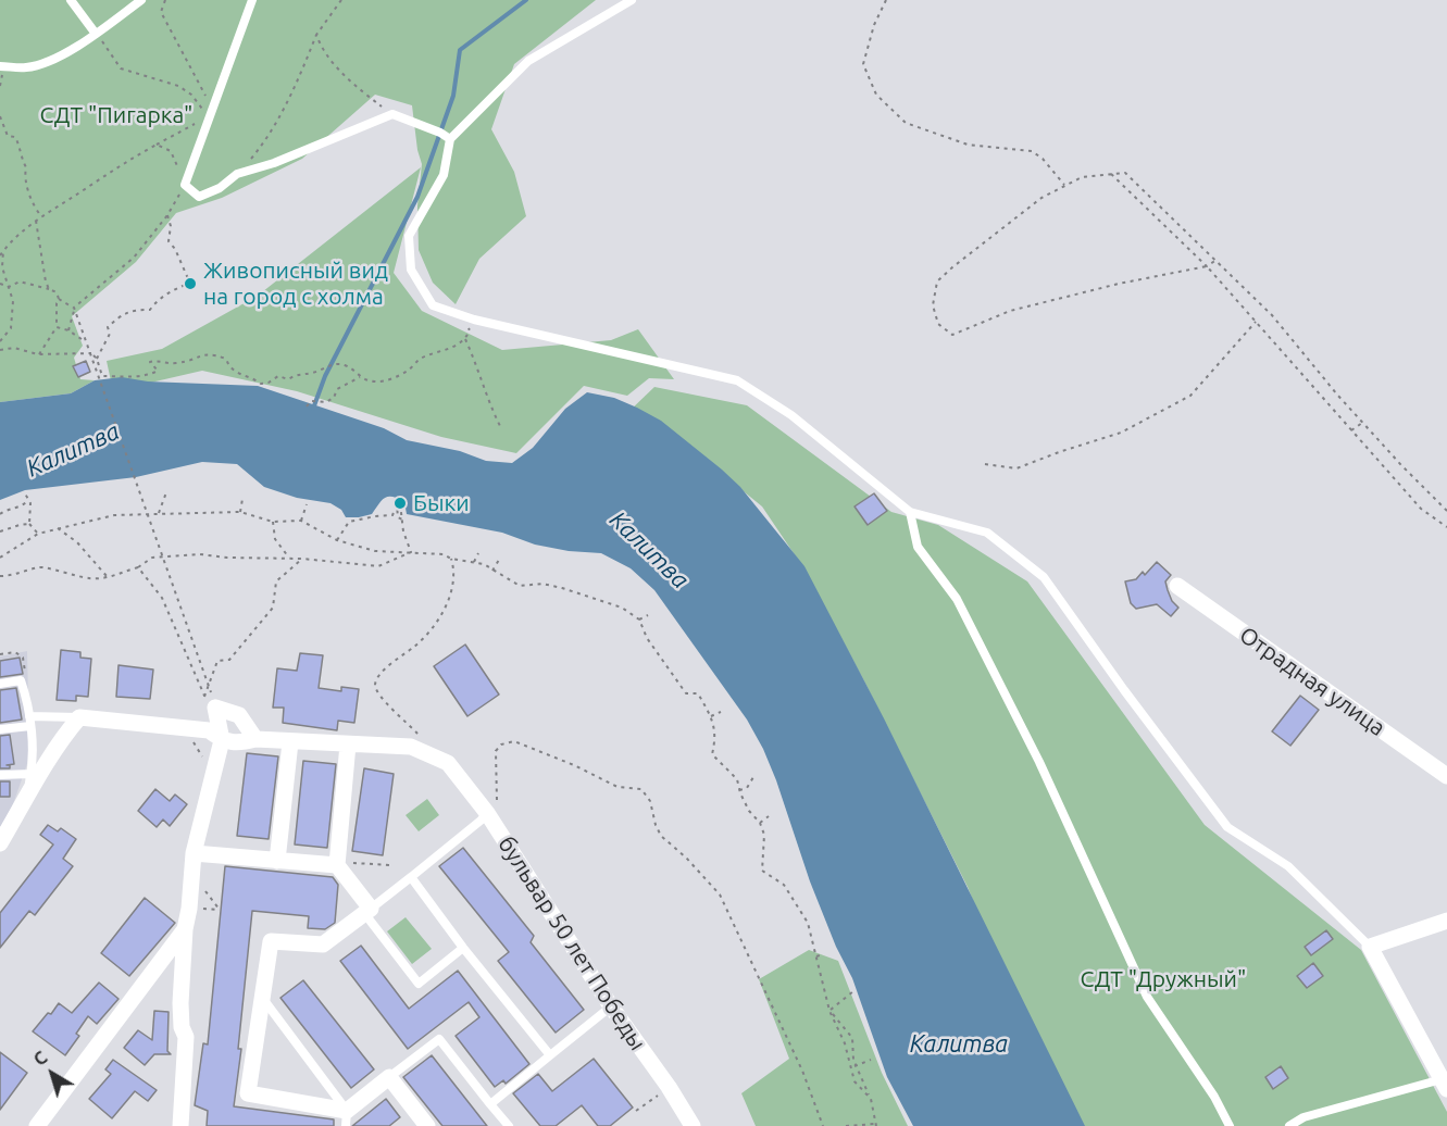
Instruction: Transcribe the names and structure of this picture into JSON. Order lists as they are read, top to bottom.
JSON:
{
  "streets": {
    "street": ["Отрадная улица", "бульвар 50 лет Победы"]
  },
  "water": ["Калитва"],
  "parks": ["СДТ \"Пигарка\"", "СДТ \"Дружный\""],
  "places": ["Живописный вид на город с холма", "Быки"],
  "north": "top left"
}
